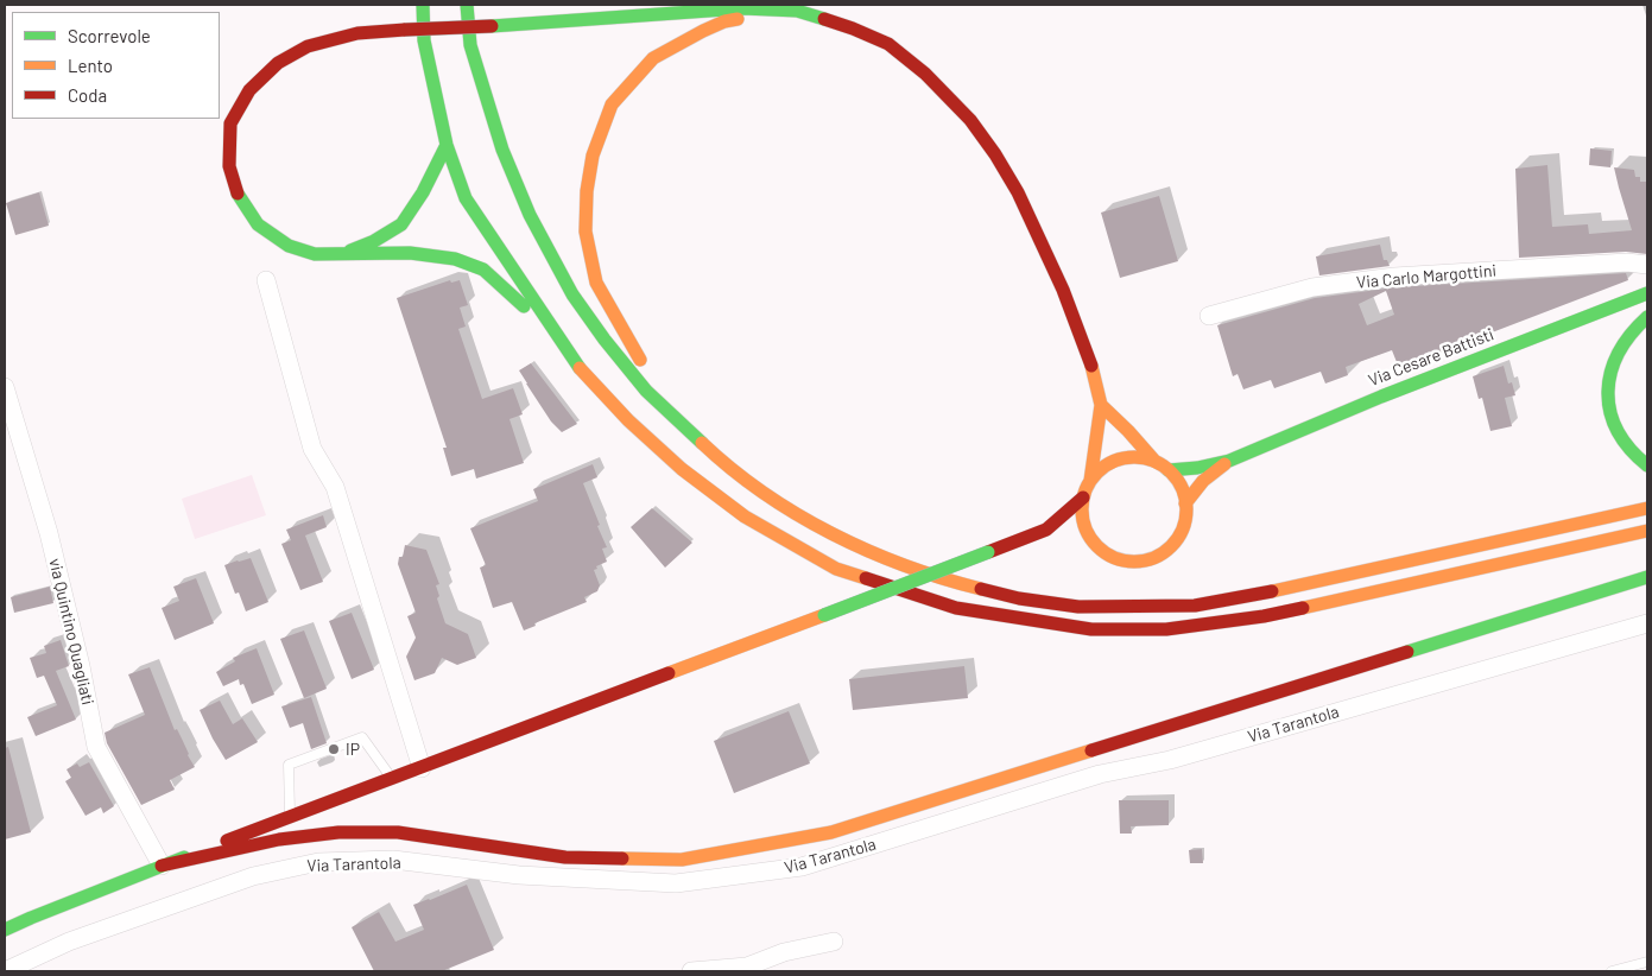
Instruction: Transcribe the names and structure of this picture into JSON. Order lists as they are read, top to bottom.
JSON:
{
  "streets": {
    "main road": ["Via Cesare Battisti"],
    "street": ["Via Carlo Margottini", "via Quintino Quagliati", "Via Tarantola"]
  },
  "places": ["IP"],
  "legend": ["Scorrevole", "Lento", "Coda"]
}
